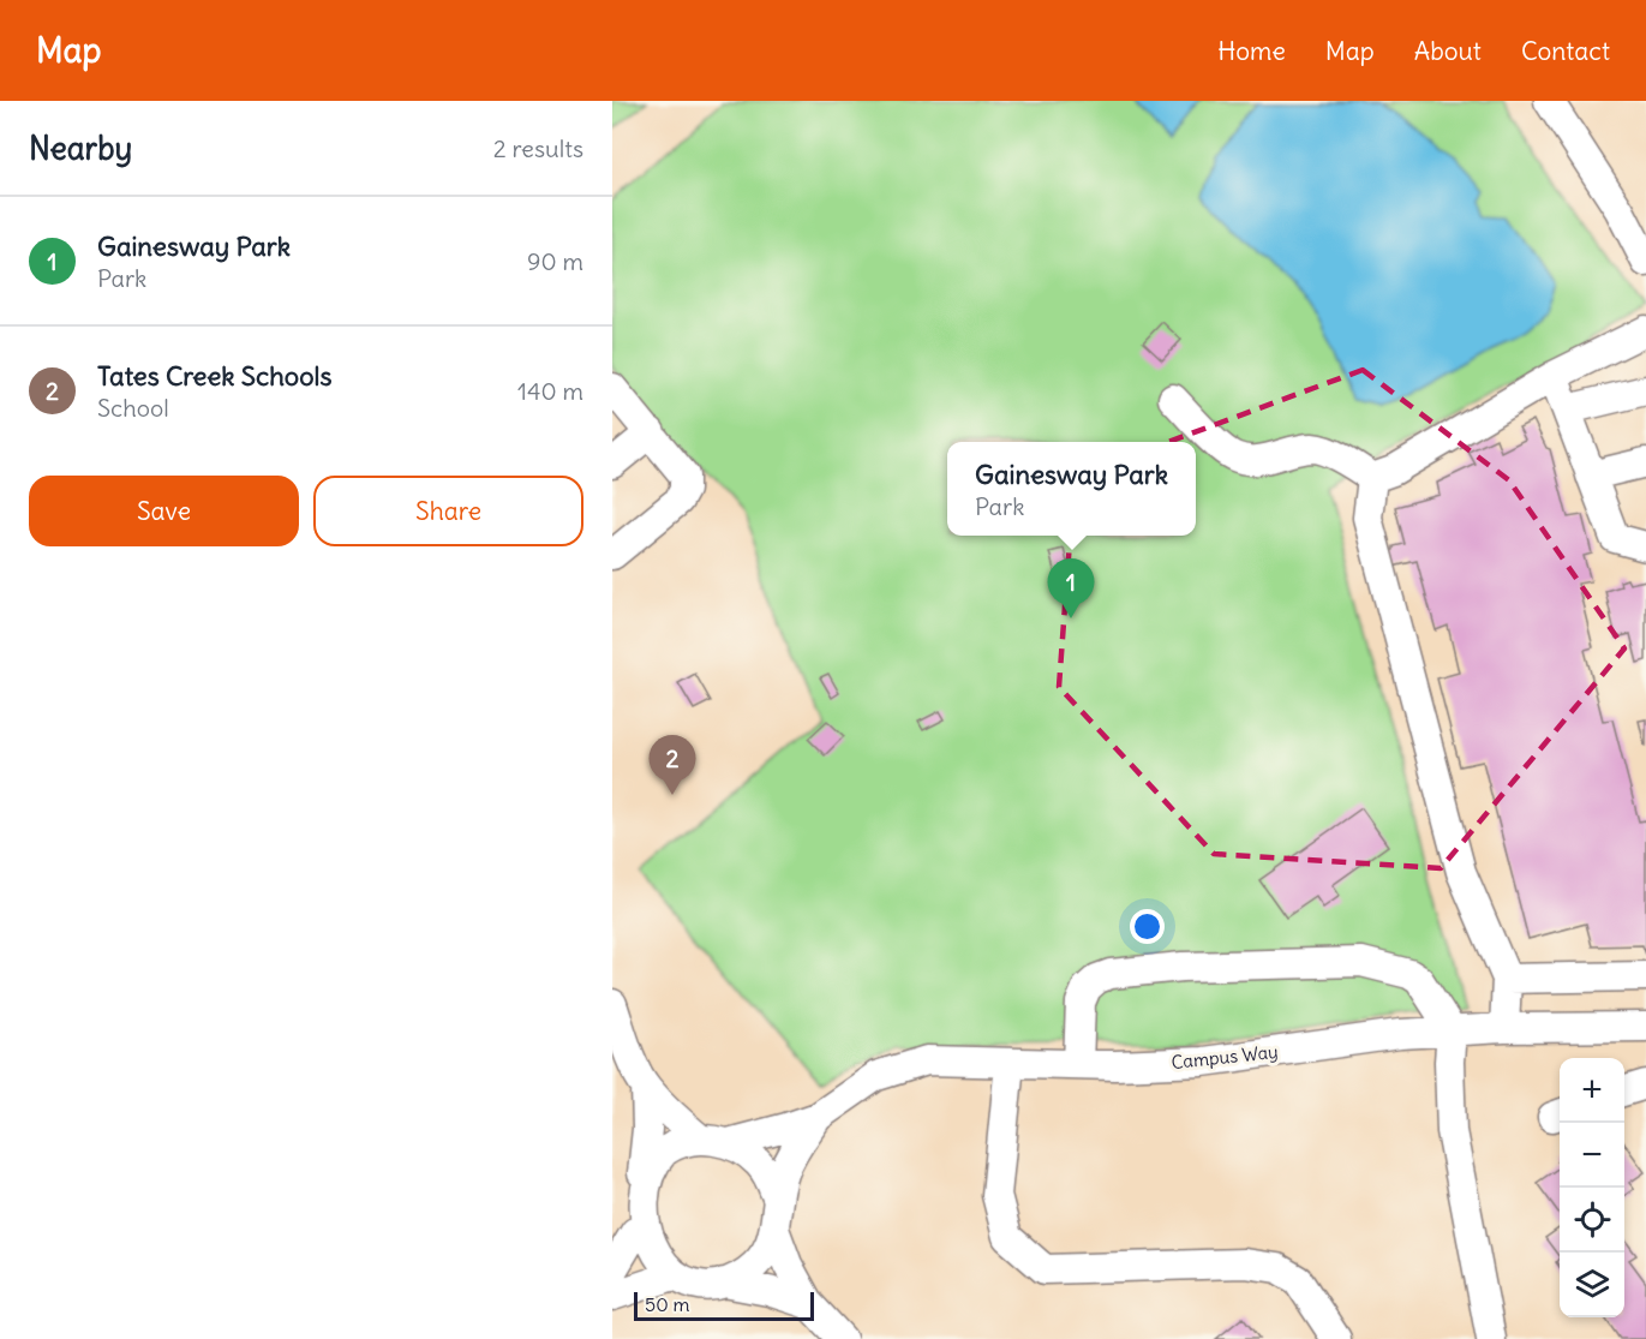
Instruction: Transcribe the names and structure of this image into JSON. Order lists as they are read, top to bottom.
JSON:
{
  "streets": {
    "street": ["Campus Way"]
  },
  "scale_bar": "50 m",
  "page": {
    "header": "Map",
    "nav": [
      "Home",
      "Map",
      "About",
      "Contact"
    ],
    "heading": ["Nearby", "2 results"],
    "list": [
      {
        "mark": "1",
        "name": "Gainesway Park",
        "note": "Park",
        "value": "90 m"
      },
      {
        "mark": "2",
        "name": "Tates Creek Schools",
        "note": "School",
        "value": "140 m"
      }
    ],
    "popup": ["Gainesway Park", "Park"],
    "buttons": ["Save", "Share"],
    "pins": ["1", "2"],
    "map_buttons": ["+", "−"],
    "scale": "50 m"
  }
}
